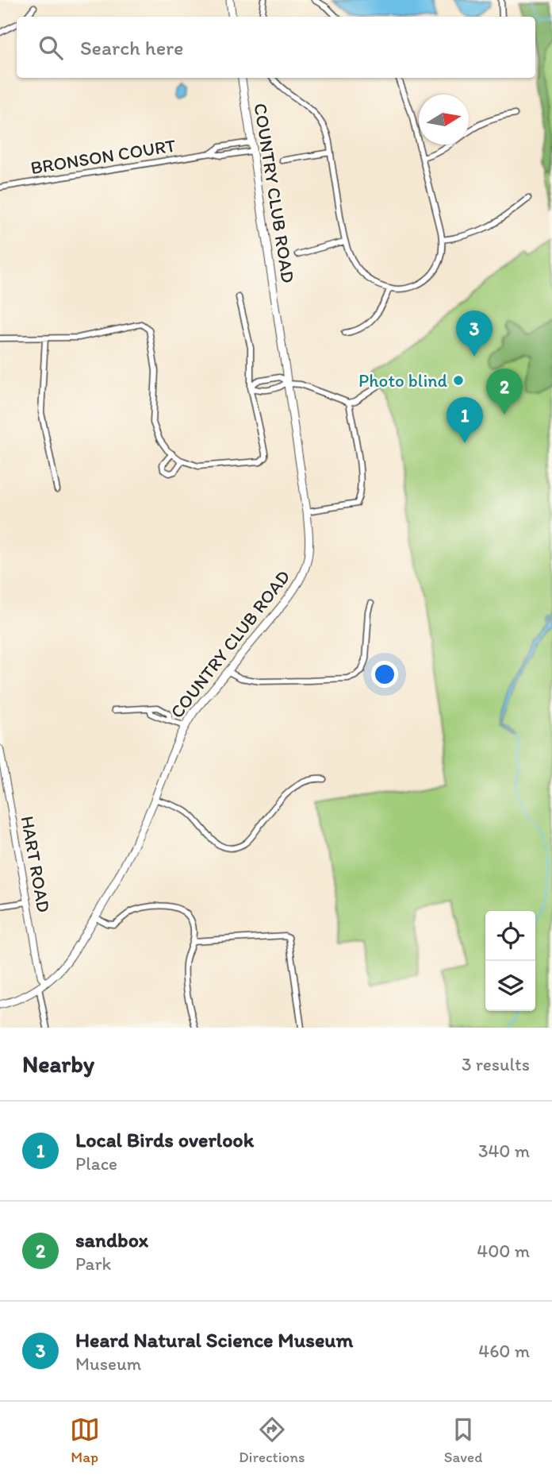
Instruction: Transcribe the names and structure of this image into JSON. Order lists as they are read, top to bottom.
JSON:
{
  "streets": {
    "main road": ["COUNTRY CLUB ROAD"],
    "street": ["BRONSON COURT", "HART ROAD"]
  },
  "crossings": [
    ["BRONSON COURT", "COUNTRY CLUB ROAD"],
    ["COUNTRY CLUB ROAD", "HART ROAD"]
  ],
  "places": ["Photo blind"],
  "north": "right",
  "page": {
    "search": "Search here",
    "pins": ["3", "2", "1"],
    "heading": ["Nearby", "3 results"],
    "list": [
      {
        "mark": "1",
        "name": "Local Birds overlook",
        "note": "Place",
        "value": "340 m"
      },
      {
        "mark": "2",
        "name": "sandbox",
        "note": "Park",
        "value": "400 m"
      },
      {
        "mark": "3",
        "name": "Heard Natural Science Museum",
        "note": "Museum",
        "value": "460 m"
      }
    ],
    "nav": ["Map", "Directions", "Saved"]
  }
}
